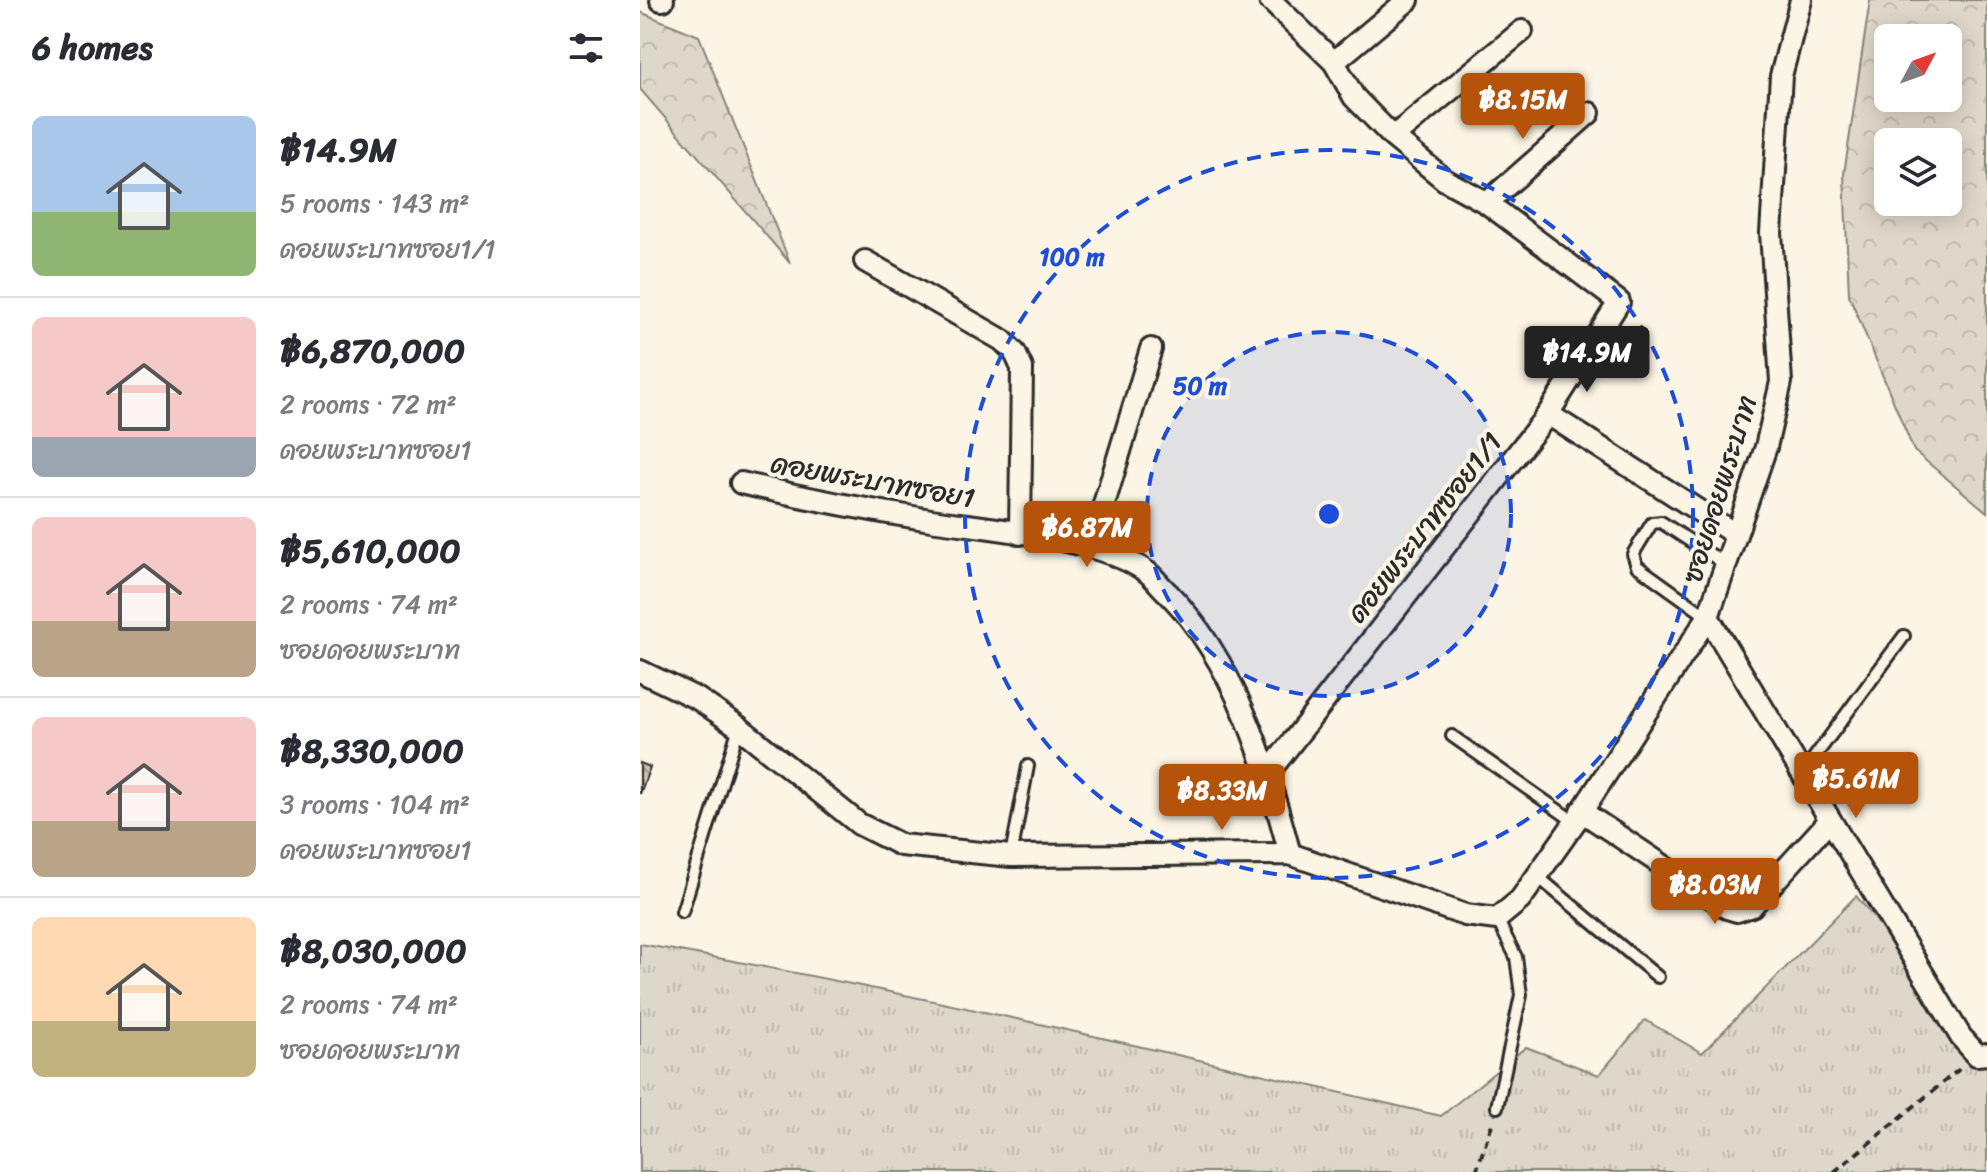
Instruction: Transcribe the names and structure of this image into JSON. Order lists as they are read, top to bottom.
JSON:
{
  "streets": {
    "street": ["ดอยพระบาทซอย1", "ซอยดอยพระบาท", "ดอยพระบาทซอย1/1"]
  },
  "crossings": [
    ["ดอยพระบาทซอย1", "ดอยพระบาทซอย1/1"]
  ],
  "north": "top right",
  "page": {
    "heading": "6 homes",
    "price": [
      "฿8.15M",
      "฿14.9M",
      "฿6.87M",
      "฿5.61M",
      "฿8.33M",
      "฿8.03M"
    ],
    "list": [
      {
        "name": "฿14.9M",
        "note": "5 rooms · 143 m² · ดอยพระบาทซอย1/1"
      },
      {
        "name": "฿6,870,000",
        "note": "2 rooms · 72 m² · ดอยพระบาทซอย1"
      },
      {
        "name": "฿5,610,000",
        "note": "2 rooms · 74 m² · ซอยดอยพระบาท"
      },
      {
        "name": "฿8,330,000",
        "note": "3 rooms · 104 m² · ดอยพระบาทซอย1"
      },
      {
        "name": "฿8,030,000",
        "note": "2 rooms · 74 m² · ซอยดอยพระบาท"
      }
    ]
  },
  "rings": ["100 m", "50 m"]
}
